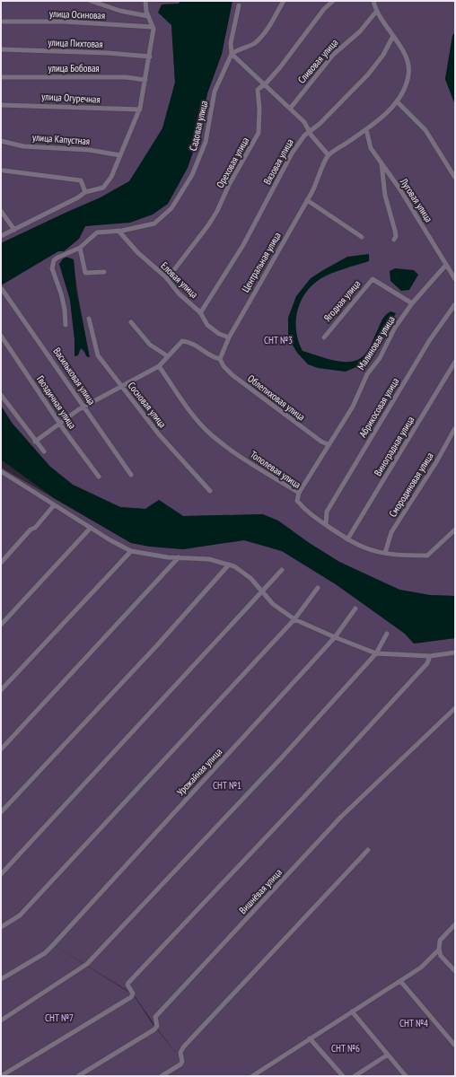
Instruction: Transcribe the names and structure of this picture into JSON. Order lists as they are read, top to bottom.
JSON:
{
  "streets": {
    "street": [
      "улица Осиновая",
      "улица Пихтовая",
      "Сливовая улица",
      "улица Бобовая",
      "улица Огуречная",
      "Садовая улица",
      "улица Капустная",
      "Вязовая улица",
      "Ореховая улица",
      "Луговая улица",
      "Центральная улица",
      "Еловая улица",
      "Ягодная улица",
      "Малиновая улица",
      "Васильковая улица",
      "Облепиховая улица",
      "Гвоздичная улица",
      "Сосновая улица",
      "Абрикосовая улица",
      "Виноградная улица",
      "Тополевая улица",
      "Смородиновая улица",
      "Урожайная улица",
      "Вишнёвая улица"
    ]
  },
  "crossings": [
    ["Садовая улица", "Еловая улица"],
    ["Вязовая улица", "Еловая улица"],
    ["Ореховая улица", "Еловая улица"],
    ["Луговая улица", "Малиновая улица"],
    ["Центральная улица", "Еловая улица"],
    ["Центральная улица", "Облепиховая улица"],
    ["Ягодная улица", "Малиновая улица"],
    ["Малиновая улица", "Облепиховая улица"],
    ["Малиновая улица", "Тополевая улица"],
    ["Абрикосовая улица", "Тополевая улица"],
    ["Виноградная улица", "Тополевая улица"],
    ["Тополевая улица", "Смородиновая улица"]
  ],
  "parks": [
    "СНТ №3",
    "СНТ №1",
    "СНТ №7",
    "СНТ №4",
    "СНТ №6"
  ]
}
